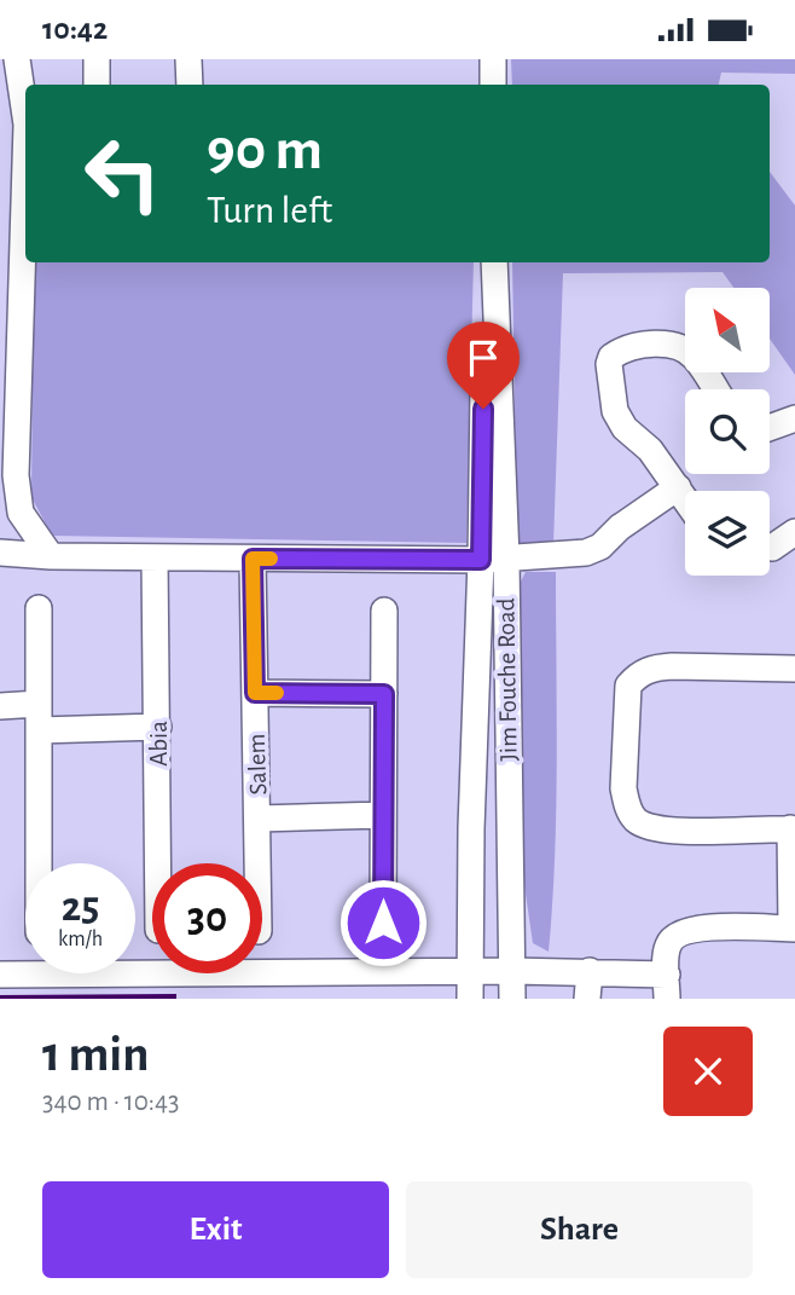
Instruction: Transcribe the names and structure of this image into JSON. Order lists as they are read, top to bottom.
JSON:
{
  "streets": {
    "street": ["Jim Fouche Road", "Abia", "Salem"]
  },
  "north": "top left",
  "page": {
    "status": "10:42",
    "turn": ["90 m", "Turn left"],
    "speed": "25 km/h",
    "limit": "30",
    "heading": ["1 min", "340 m · 10:43"],
    "buttons": ["Exit", "Share"]
  }
}
